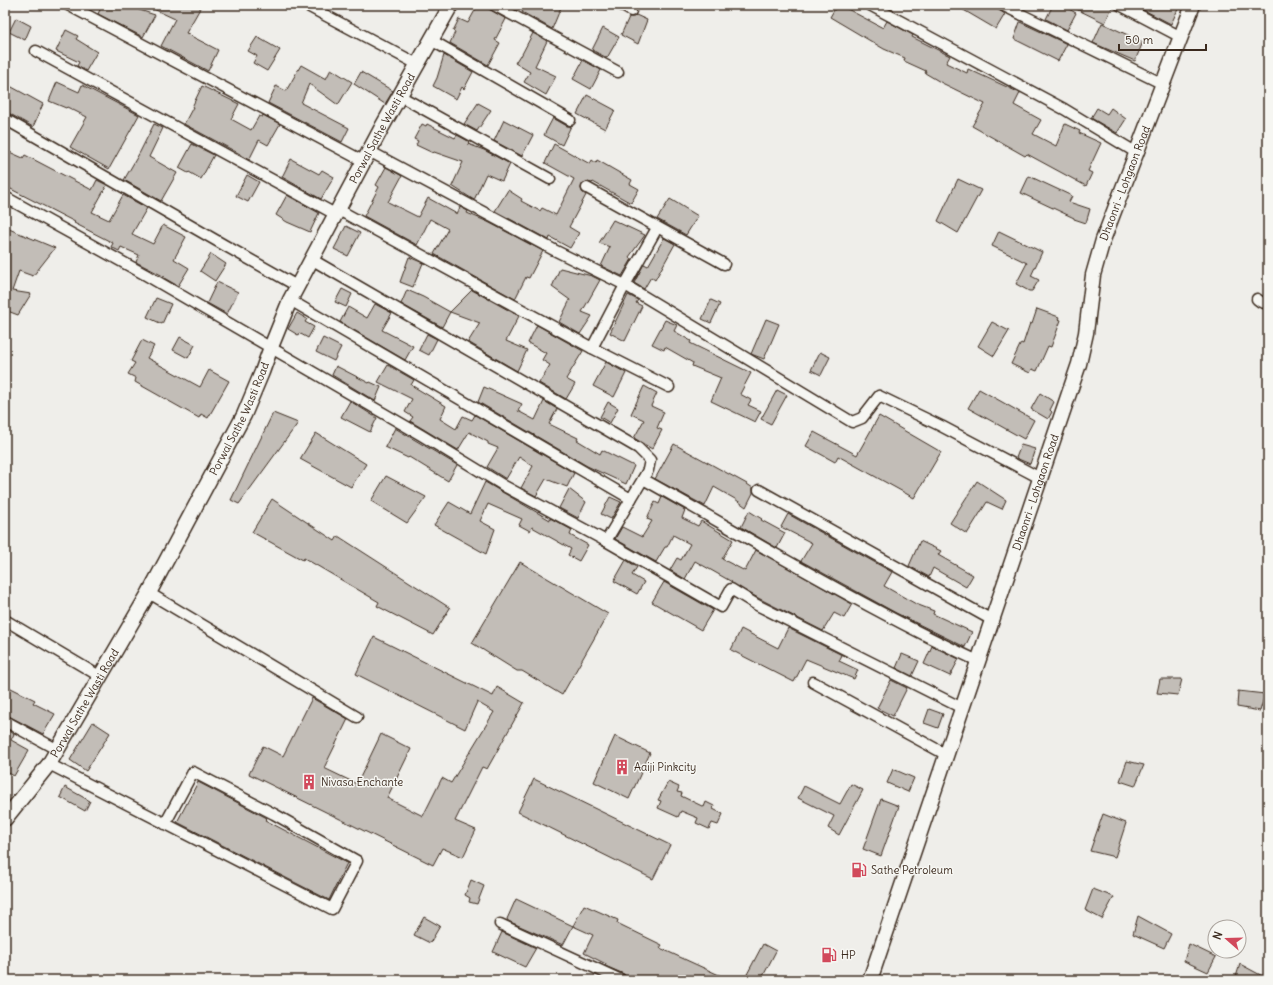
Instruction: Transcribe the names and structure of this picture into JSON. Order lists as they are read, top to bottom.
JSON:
{
  "streets": {
    "main road": ["Porwal Sathe Wasti Road", "Dhaonri - Lohgaon Road"]
  },
  "places": {
    "building": ["Aaiji Pinkcity", "Nivasa Enchante"],
    "fuel station": ["Sathe Petroleum", "HP"]
  },
  "scale_bar": "50 m",
  "north": "left"
}
